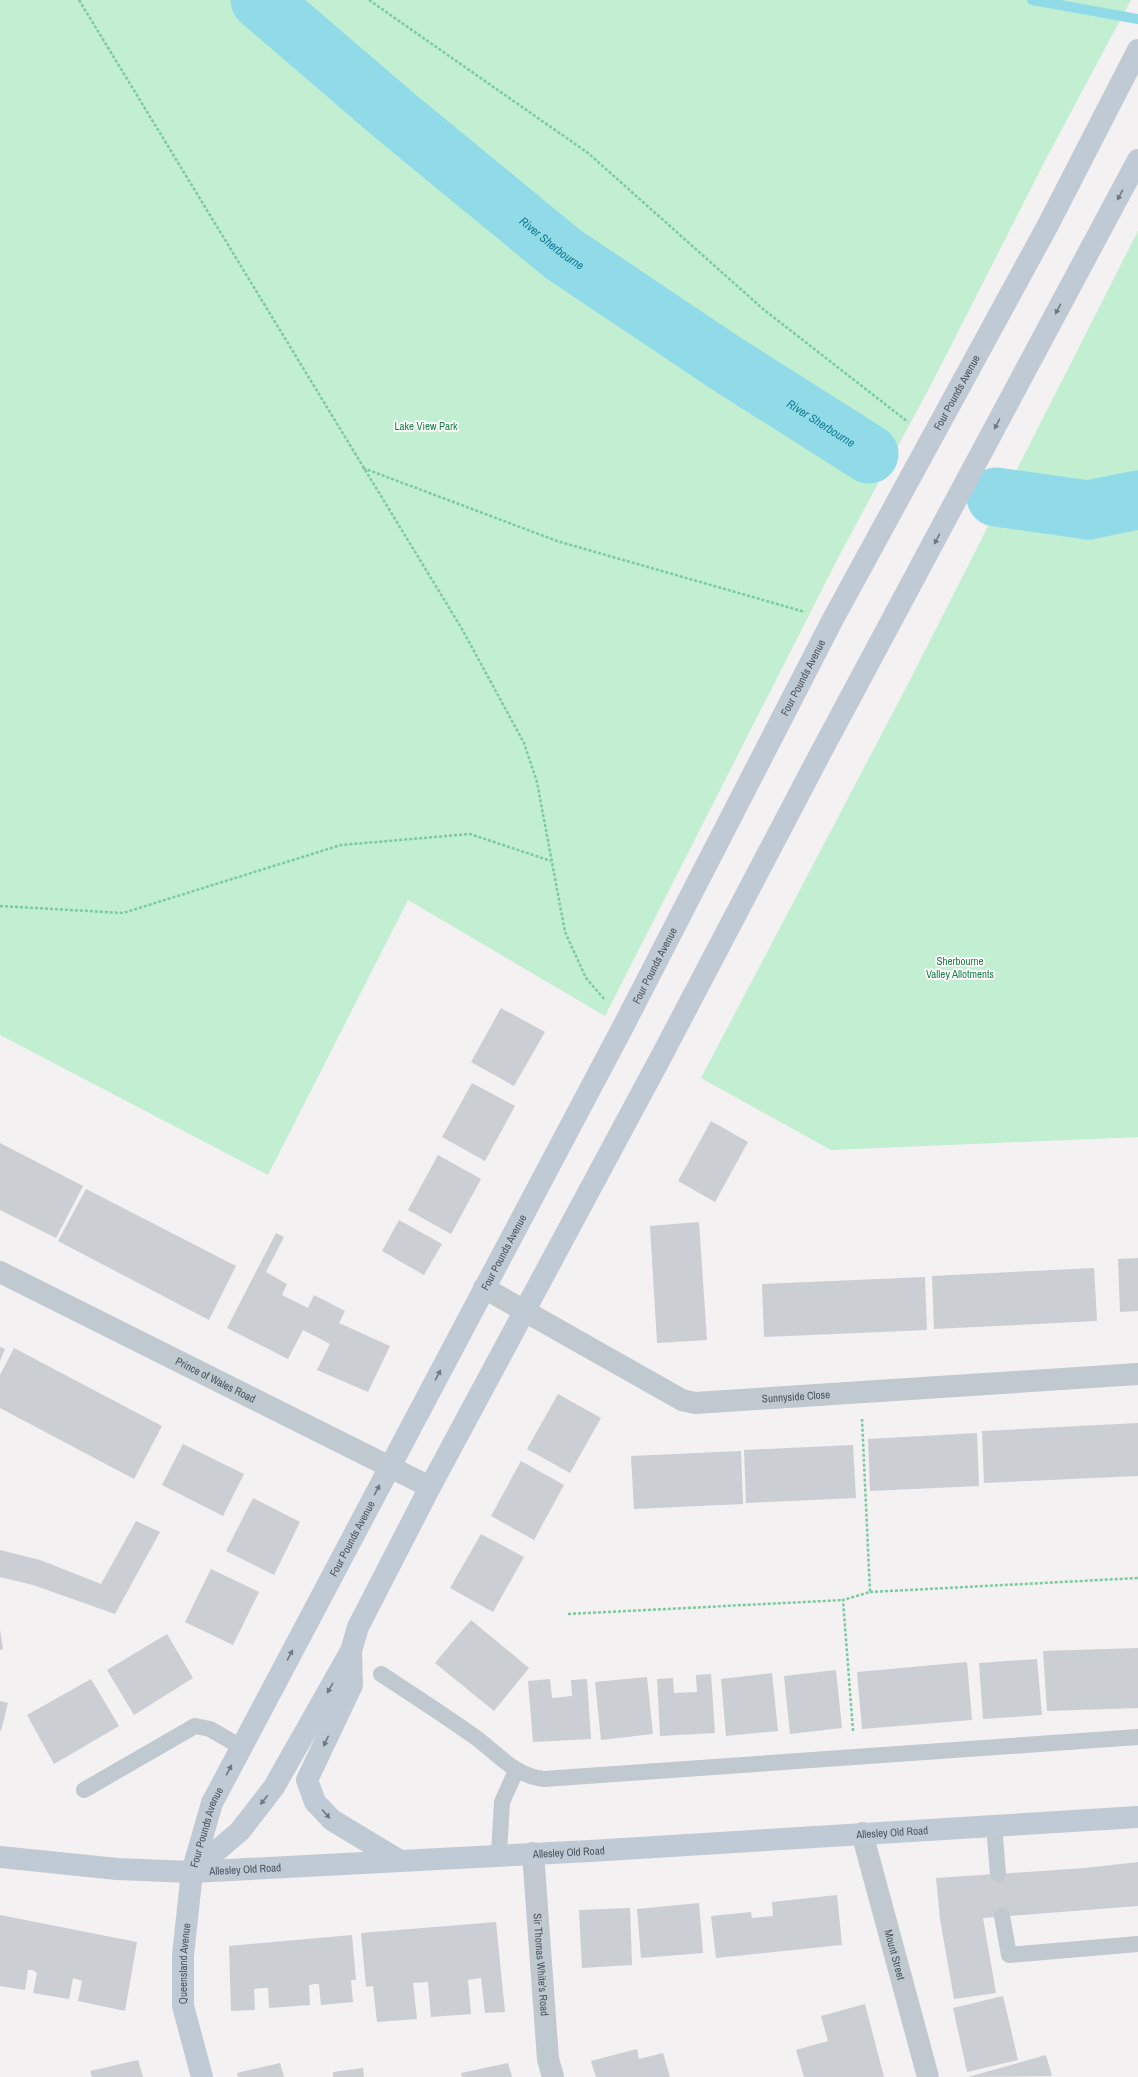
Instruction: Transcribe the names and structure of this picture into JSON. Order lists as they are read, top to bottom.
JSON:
{
  "streets": {
    "main road": ["Four Pounds Avenue", "Allesley Old Road", "Queensland Avenue"],
    "street": [
      "Prince of Wales Road",
      "Sunnyside Close",
      "Mount Street",
      "Sir Thomas White's Road"
    ]
  },
  "crossings": [
    ["Four Pounds Avenue", "Prince of Wales Road"],
    ["Four Pounds Avenue", "Sunnyside Close"],
    ["Four Pounds Avenue", "Allesley Old Road"],
    ["Four Pounds Avenue", "Queensland Avenue"],
    ["Allesley Old Road", "Mount Street"],
    ["Allesley Old Road", "Queensland Avenue"],
    ["Allesley Old Road", "Sir Thomas White's Road"]
  ],
  "water": ["River Sherbourne"],
  "parks": ["Lake View Park", "Sherbourne Valley Allotments"]
}
